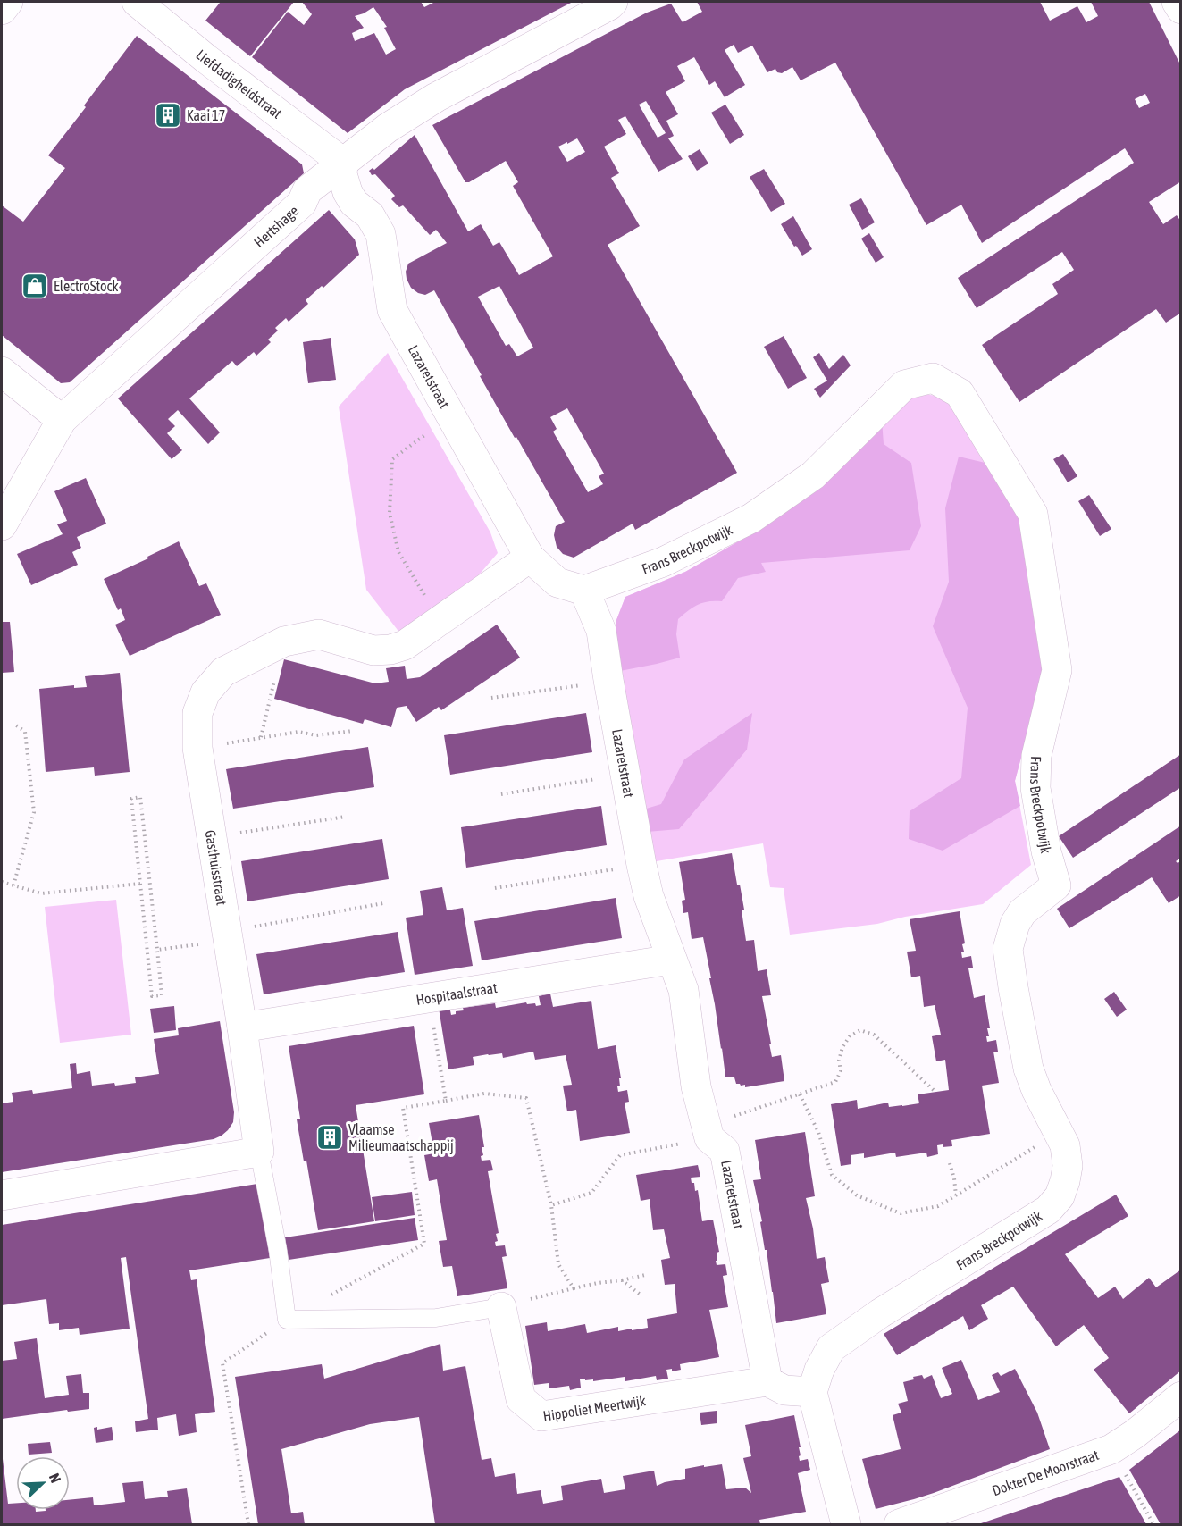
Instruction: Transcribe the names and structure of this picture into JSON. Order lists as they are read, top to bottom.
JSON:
{
  "streets": {
    "street": [
      "Liefdadigheidstraat",
      "Hertshage",
      "Lazaretstraat",
      "Frans Breckpotwijk",
      "Gasthuisstraat",
      "Hospitaalstraat",
      "Hippoliet Meertwijk",
      "Dokter De Moorstraat"
    ]
  },
  "crossings": [
    ["Liefdadigheidstraat", "Hertshage"],
    ["Liefdadigheidstraat", "Lazaretstraat"],
    ["Hertshage", "Lazaretstraat"],
    ["Lazaretstraat", "Frans Breckpotwijk"],
    ["Lazaretstraat", "Gasthuisstraat"],
    ["Lazaretstraat", "Hospitaalstraat"],
    ["Lazaretstraat", "Hippoliet Meertwijk"],
    ["Gasthuisstraat", "Hospitaalstraat"]
  ],
  "places": {
    "building": ["Kaai 17", "Vlaamse Milieumaatschappij"],
    "shop": ["ElectroStock"]
  },
  "north": "top right"
}
